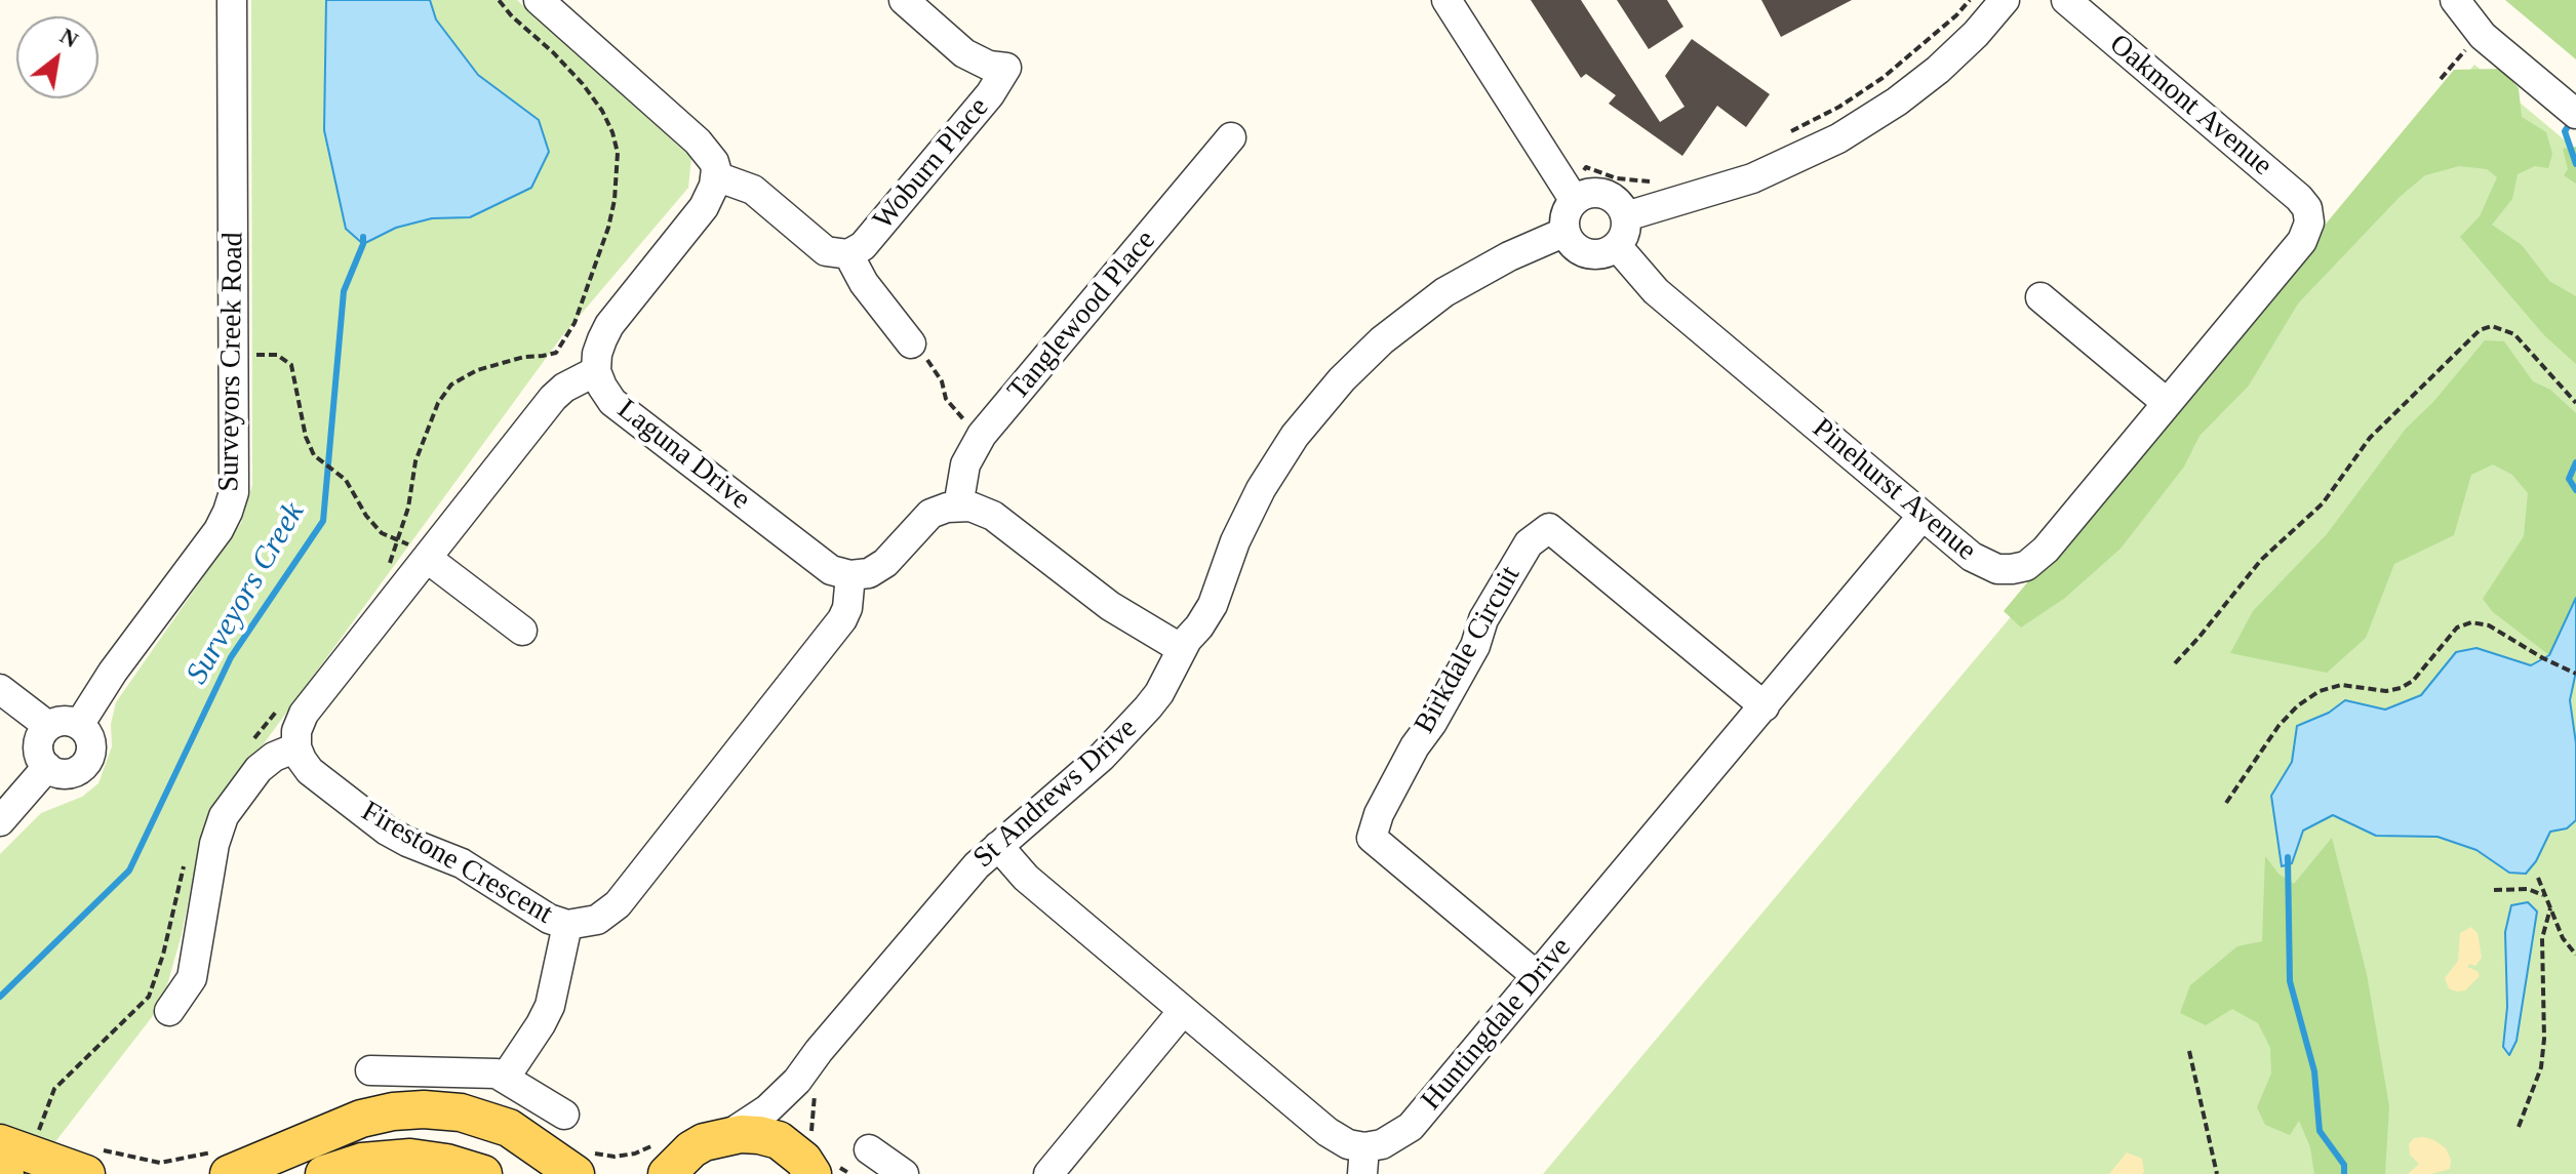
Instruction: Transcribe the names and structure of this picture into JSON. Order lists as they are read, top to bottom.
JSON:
{
  "streets": {
    "street": [
      "Oakmont Avenue",
      "Woburn Place",
      "Tanglewood Place",
      "Surveyors Creek Road",
      "Laguna Drive",
      "Pinehurst Avenue",
      "Birkdale Circuit",
      "St Andrews Drive",
      "Firestone Crescent",
      "Huntingdale Drive"
    ]
  },
  "crossings": [
    ["Oakmont Avenue", "Pinehurst Avenue"],
    ["Woburn Place", "Laguna Drive"],
    ["Laguna Drive", "Firestone Crescent"],
    ["Pinehurst Avenue", "St Andrews Drive"],
    ["Pinehurst Avenue", "Huntingdale Drive"],
    ["Birkdale Circuit", "Huntingdale Drive"],
    ["St Andrews Drive", "Huntingdale Drive"]
  ],
  "water": ["Surveyors Creek"],
  "north": "top right"
}
